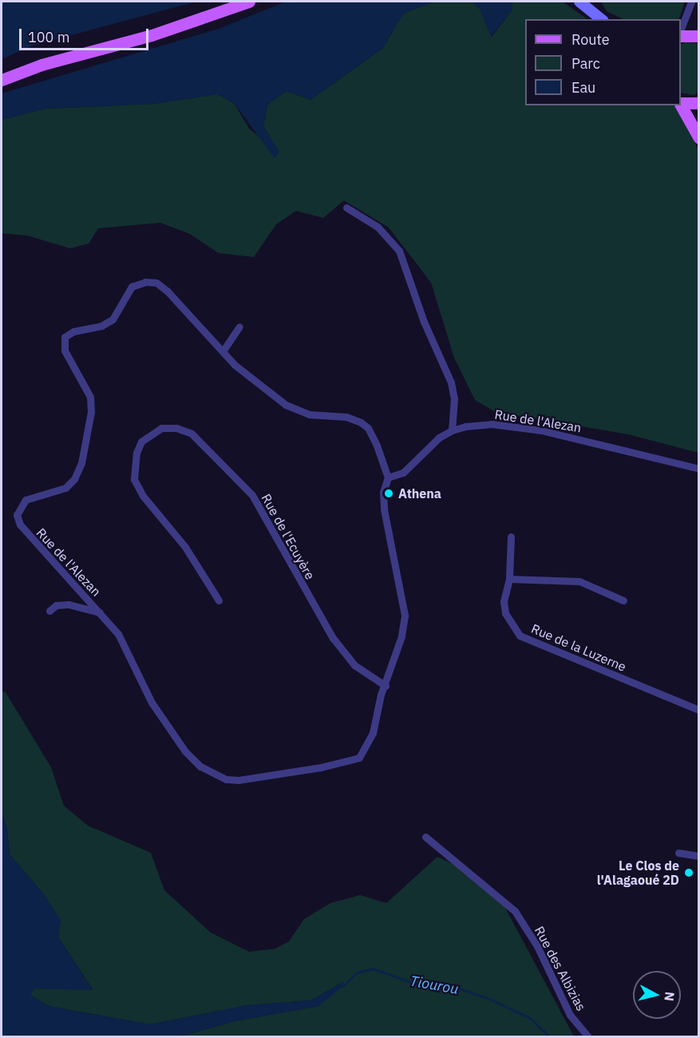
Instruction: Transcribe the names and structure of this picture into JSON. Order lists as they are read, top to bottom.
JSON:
{
  "streets": {
    "street": [
      "Rue de l'Alezan",
      "Rue de l'Ecuyère",
      "Rue de la Luzerne",
      "Rue des Albizias"
    ]
  },
  "crossings": [
    ["Rue de l'Alezan", "Rue de l'Ecuyère"]
  ],
  "water": ["Tiourou"],
  "places": ["Athena", "Le Clos de l'Alagaoué 2D"],
  "legend": ["Route", "Parc", "Eau"],
  "scale_bar": "100 m",
  "north": "right"
}
